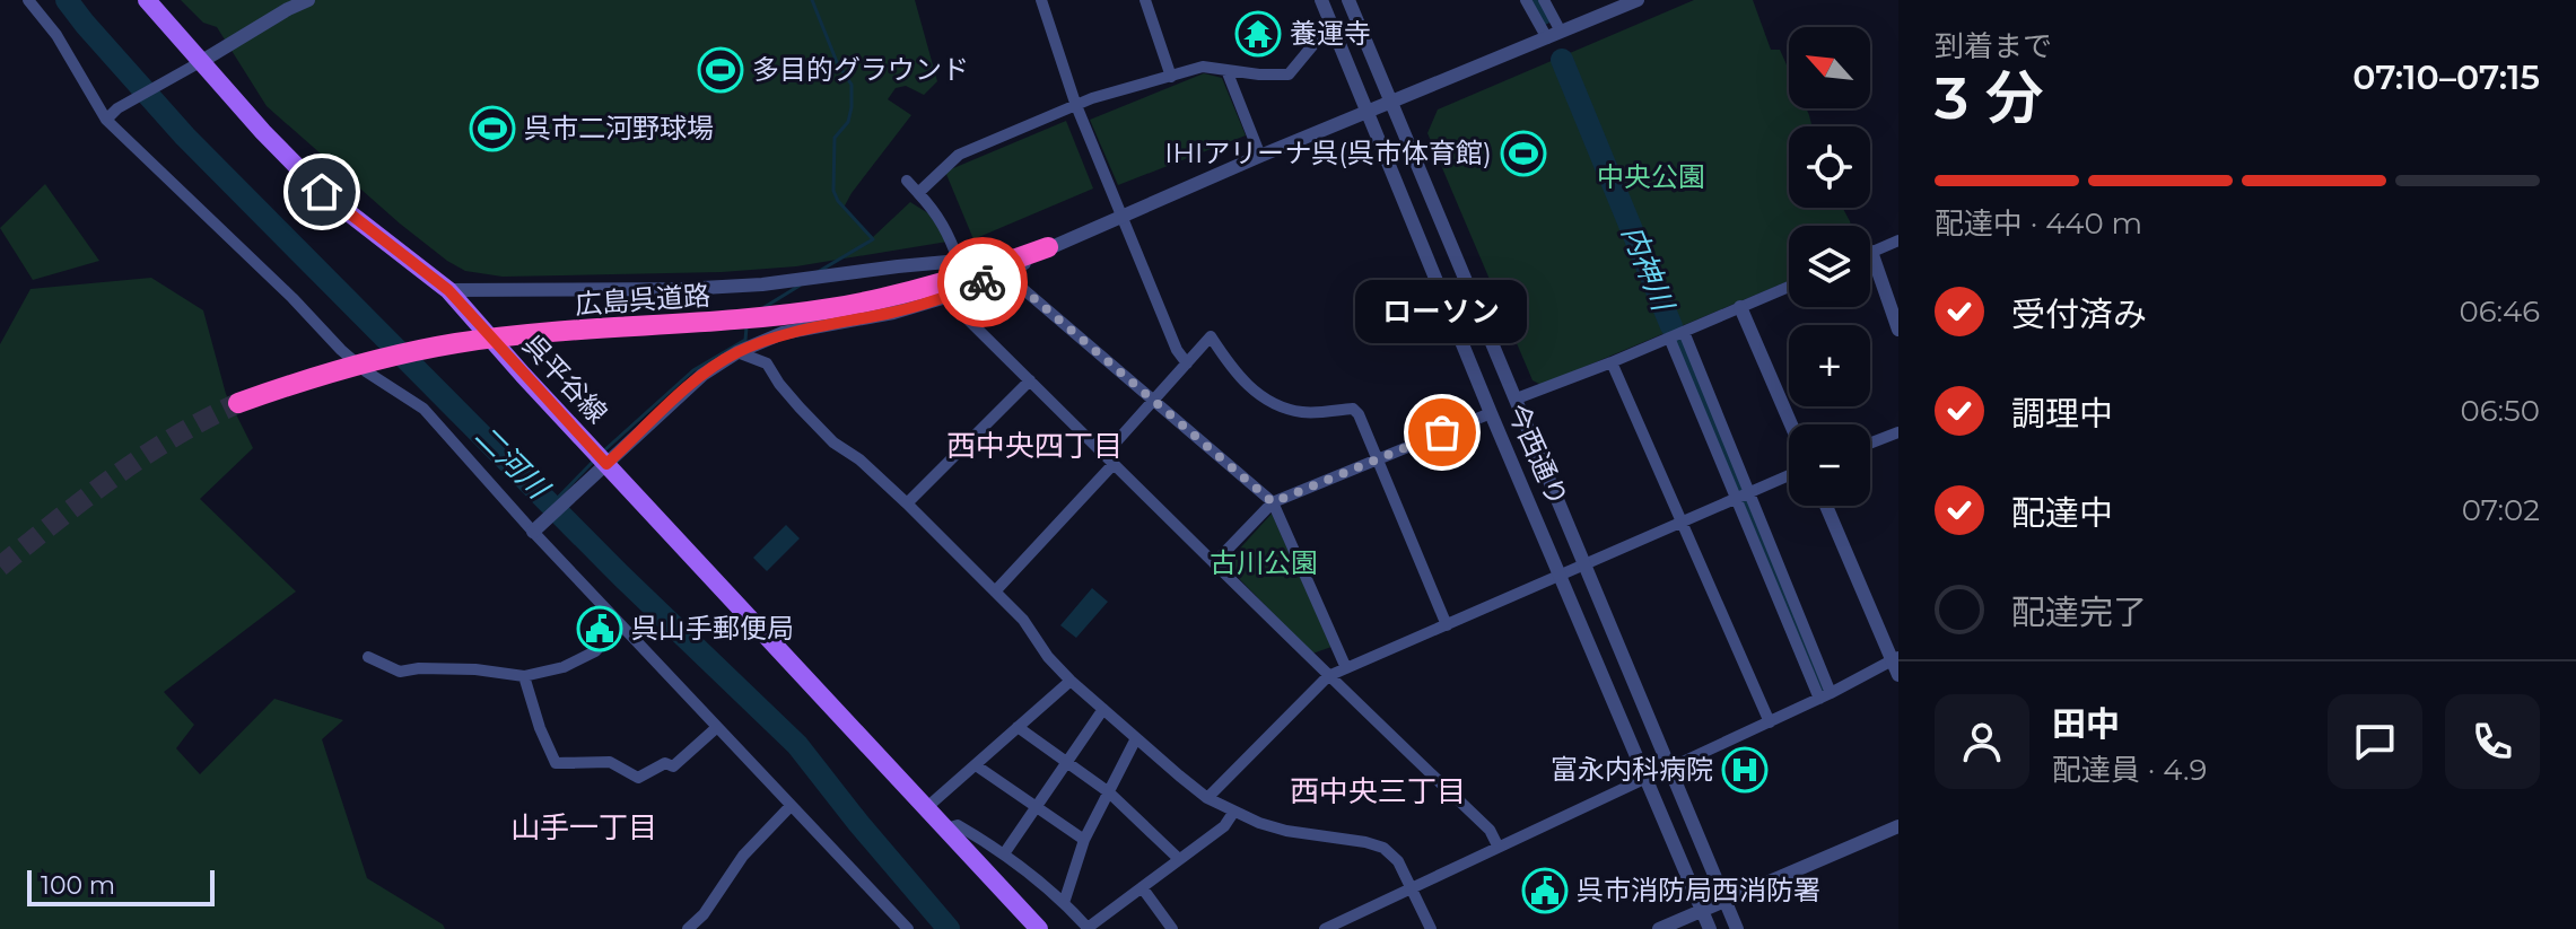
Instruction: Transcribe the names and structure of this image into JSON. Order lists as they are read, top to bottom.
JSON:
{
  "streets": {
    "highway": ["広島呉道路"],
    "main road": ["呉平谷線"],
    "street": ["今西通り"]
  },
  "districts": ["西中央四丁目", "西中央三丁目", "山手一丁目"],
  "water": ["内神川", "二河川"],
  "parks": ["中央公園", "古川公園"],
  "places": {
    "temple": ["養運寺"],
    "sports": ["多目的グラウンド", "呉市二河野球場", "IHIアリーナ呉(呉市体育館)"],
    "other": ["ローソン"],
    "public building": ["呉山手郵便局", "呉市消防局西消防署"],
    "hospital": ["富永内科病院"]
  },
  "scale_bar": "100 m",
  "north": "top left",
  "page": {
    "heading": ["3 分", "到着まで", "07:10–07:15"],
    "panel": ["田中", "配達員 · 4.9"],
    "map_buttons": ["+", "−"],
    "bar": "配達中 · 440 m",
    "list": [
      ["受付済み", "06:46"],
      ["調理中", "06:50"],
      ["配達中", "07:02"],
      "配達完了"
    ],
    "bubble": "ローソン",
    "scale": "100 m"
  }
}
